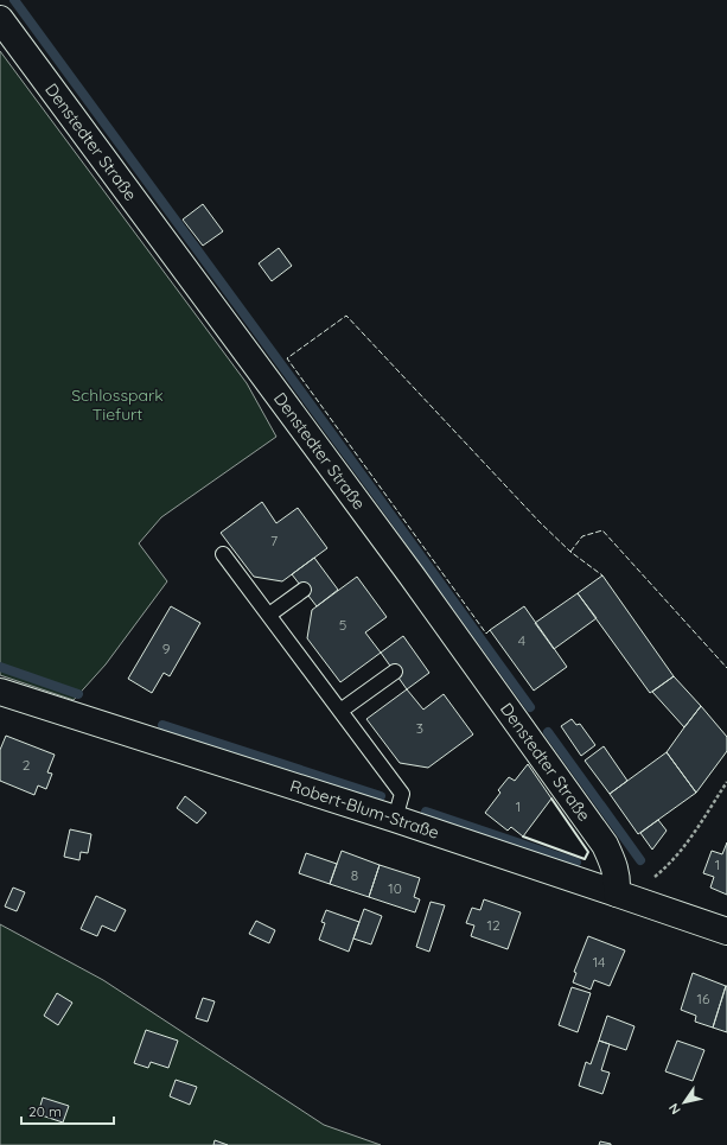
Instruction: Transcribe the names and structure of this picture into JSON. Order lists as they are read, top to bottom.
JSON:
{
  "streets": {
    "street": ["Denstedter Straße", "Robert-Blum-Straße"]
  },
  "crossings": [
    ["Denstedter Straße", "Robert-Blum-Straße"]
  ],
  "parks": ["Schlosspark Tiefurt"],
  "house_numbers": [
    "7",
    "5",
    "4",
    "9",
    "3",
    "2",
    "1",
    "1",
    "8",
    "10",
    "12",
    "14",
    "16"
  ],
  "scale_bar": "20 m",
  "north": "bottom left"
}
